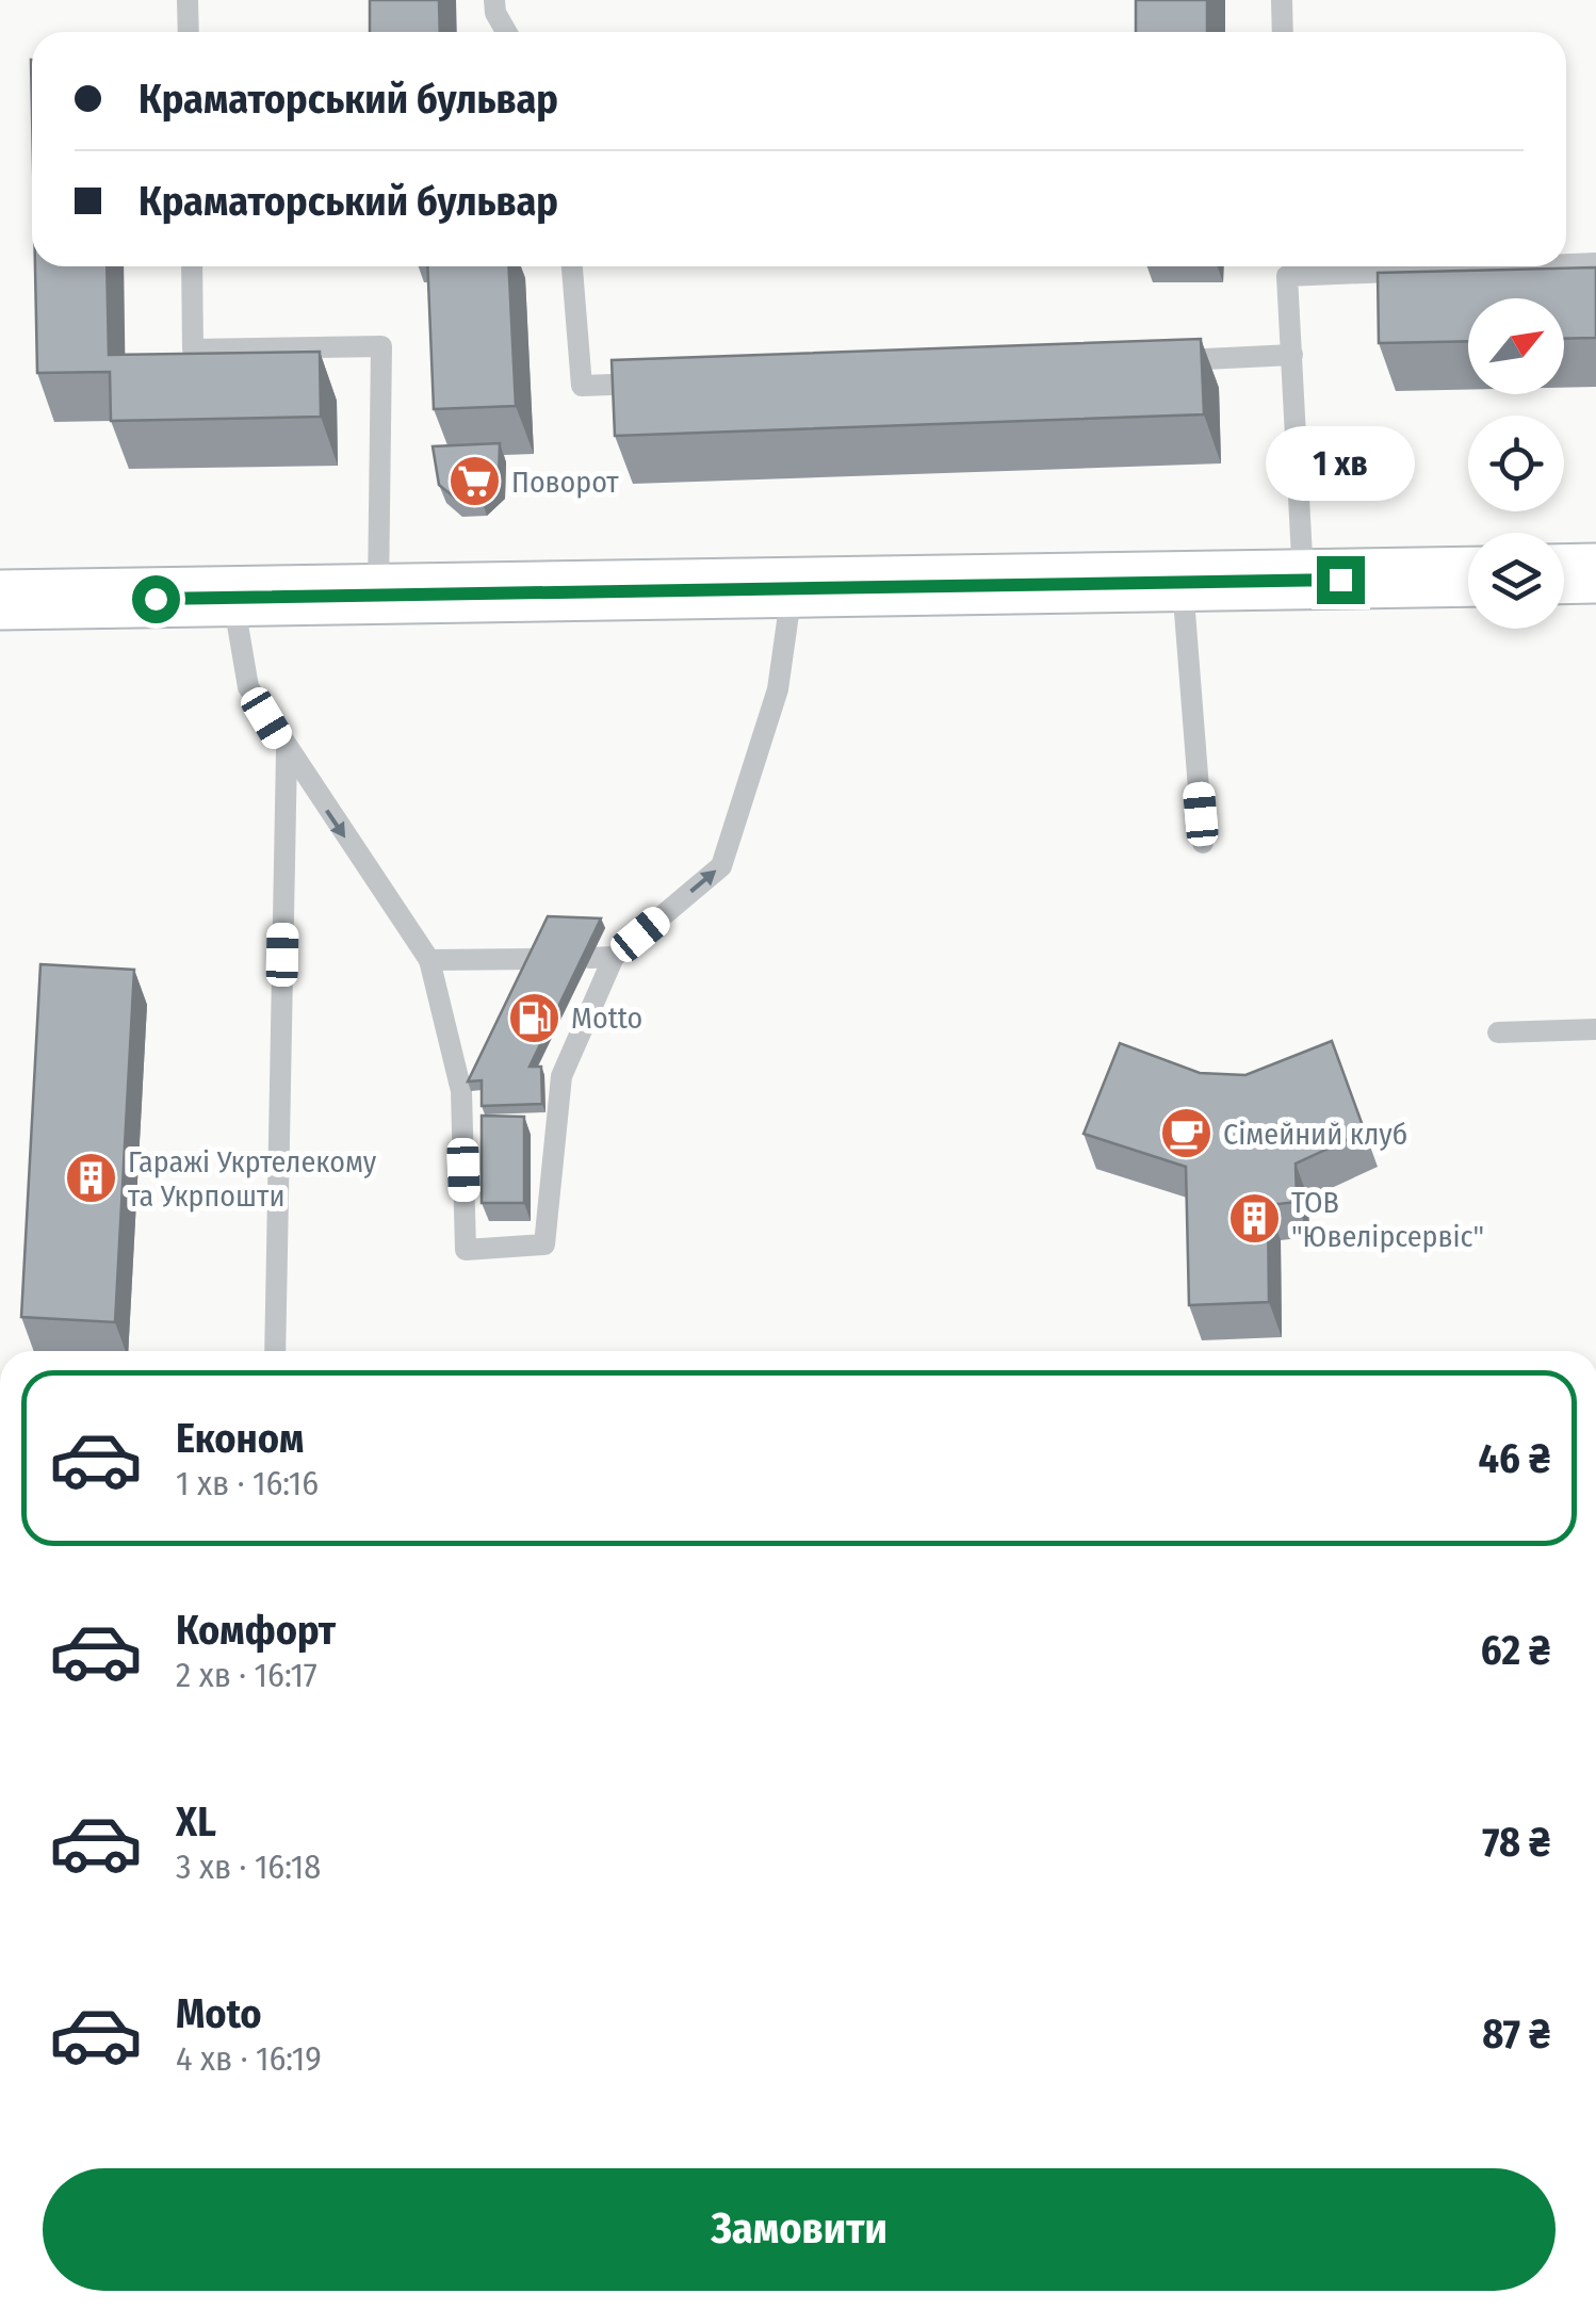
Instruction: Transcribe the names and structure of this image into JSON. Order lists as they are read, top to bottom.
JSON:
{
  "places": {
    "supermarket": ["Поворот"],
    "fuel station": ["Motto"],
    "cafe": ["Сімейний клуб"],
    "building": ["Гаражі Укртелекому та Укрпошти", "ТОВ \"Ювелірсервіс\""]
  },
  "north": "top right",
  "page": {
    "banner": ["Краматорський бульвар", "Краматорський бульвар"],
    "bubble": "1 хв",
    "list": [
      {
        "name": "Економ",
        "note": "1 хв · 16:16",
        "value": "46 ₴"
      },
      {
        "name": "Комфорт",
        "note": "2 хв · 16:17",
        "value": "62 ₴"
      },
      {
        "name": "XL",
        "note": "3 хв · 16:18",
        "value": "78 ₴"
      },
      {
        "name": "Moto",
        "note": "4 хв · 16:19",
        "value": "87 ₴"
      }
    ],
    "buttons": "Замовити"
  }
}
